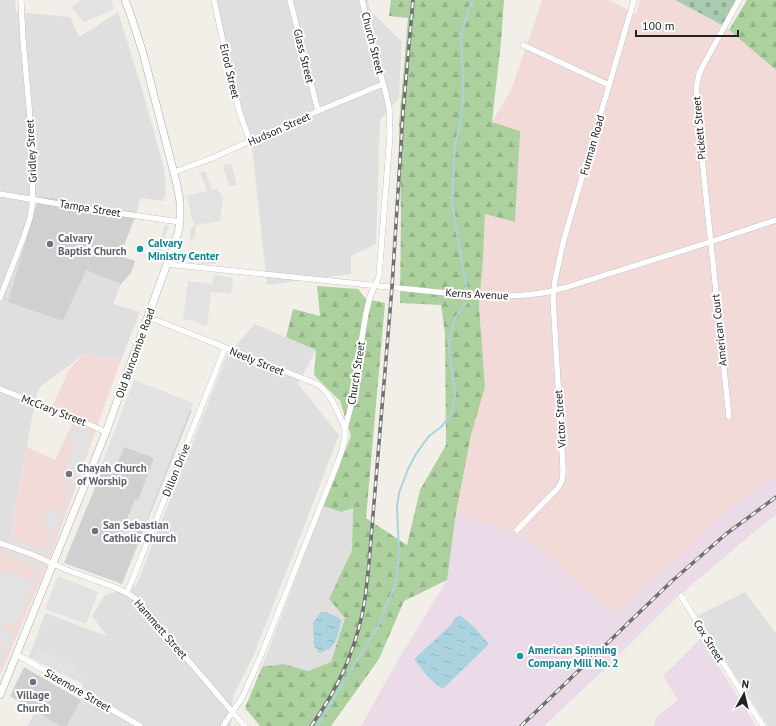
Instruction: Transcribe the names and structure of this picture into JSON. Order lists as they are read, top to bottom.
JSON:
{
  "streets": {
    "street": [
      "Church Street",
      "Glass Street",
      "Elrod Street",
      "Pickett Street",
      "Hudson Street",
      "Furman Road",
      "Gridley Street",
      "Tampa Street",
      "Kerns Avenue",
      "American Court",
      "Old Buncombe Road",
      "Neely Street",
      "McCrary Street",
      "Victor Street",
      "Dillon Drive",
      "Hammett Street",
      "Cox Street",
      "Sizemore Street"
    ]
  },
  "crossings": [
    ["Church Street", "Hudson Street"],
    ["Church Street", "Kerns Avenue"],
    ["Church Street", "Neely Street"],
    ["Church Street", "Hammett Street"],
    ["Glass Street", "Hudson Street"],
    ["Elrod Street", "Hudson Street"],
    ["Pickett Street", "Kerns Avenue"],
    ["Pickett Street", "American Court"],
    ["Hudson Street", "Old Buncombe Road"],
    ["Furman Road", "Kerns Avenue"],
    ["Furman Road", "Victor Street"],
    ["Gridley Street", "Tampa Street"],
    ["Tampa Street", "Old Buncombe Road"],
    ["Kerns Avenue", "American Court"],
    ["Kerns Avenue", "Old Buncombe Road"],
    ["Kerns Avenue", "Victor Street"],
    ["Old Buncombe Road", "Neely Street"],
    ["Old Buncombe Road", "McCrary Street"],
    ["Old Buncombe Road", "Hammett Street"],
    ["Old Buncombe Road", "Sizemore Street"],
    ["Neely Street", "Dillon Drive"],
    ["Dillon Drive", "Hammett Street"]
  ],
  "places": [
    "Calvary Baptist Church",
    "Calvary Ministry Center",
    "Chayah Church of Worship",
    "San Sebastian Catholic Church",
    "American Spinning Company Mill No. 2",
    "Village Church"
  ],
  "scale_bar": "100 m",
  "north": "top"
}
